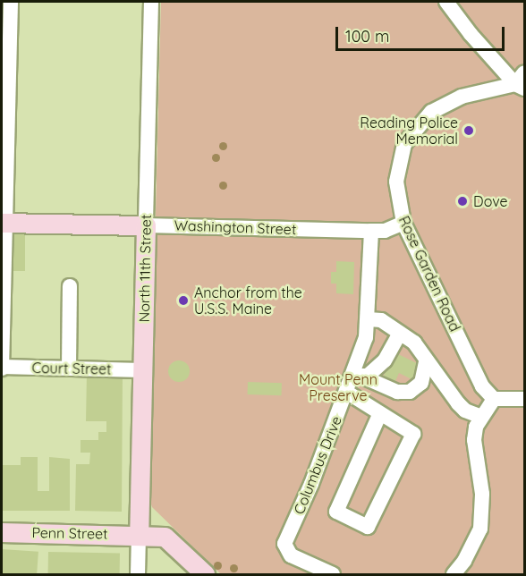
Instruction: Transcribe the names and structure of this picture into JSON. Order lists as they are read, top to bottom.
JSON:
{
  "streets": {
    "main road": ["Washington Street", "North 11th Street", "Penn Street"],
    "street": ["Rose Garden Road", "Court Street", "Columbus Drive"]
  },
  "crossings": [
    ["Washington Street", "North 11th Street"],
    ["Washington Street", "Rose Garden Road"],
    ["Washington Street", "Columbus Drive"],
    ["North 11th Street", "Court Street"],
    ["North 11th Street", "Penn Street"]
  ],
  "parks": ["Mount Penn Preserve"],
  "places": ["Reading Police Memorial", "Dove", "Anchor from the U.S.S. Maine"],
  "scale_bar": "100 m"
}
